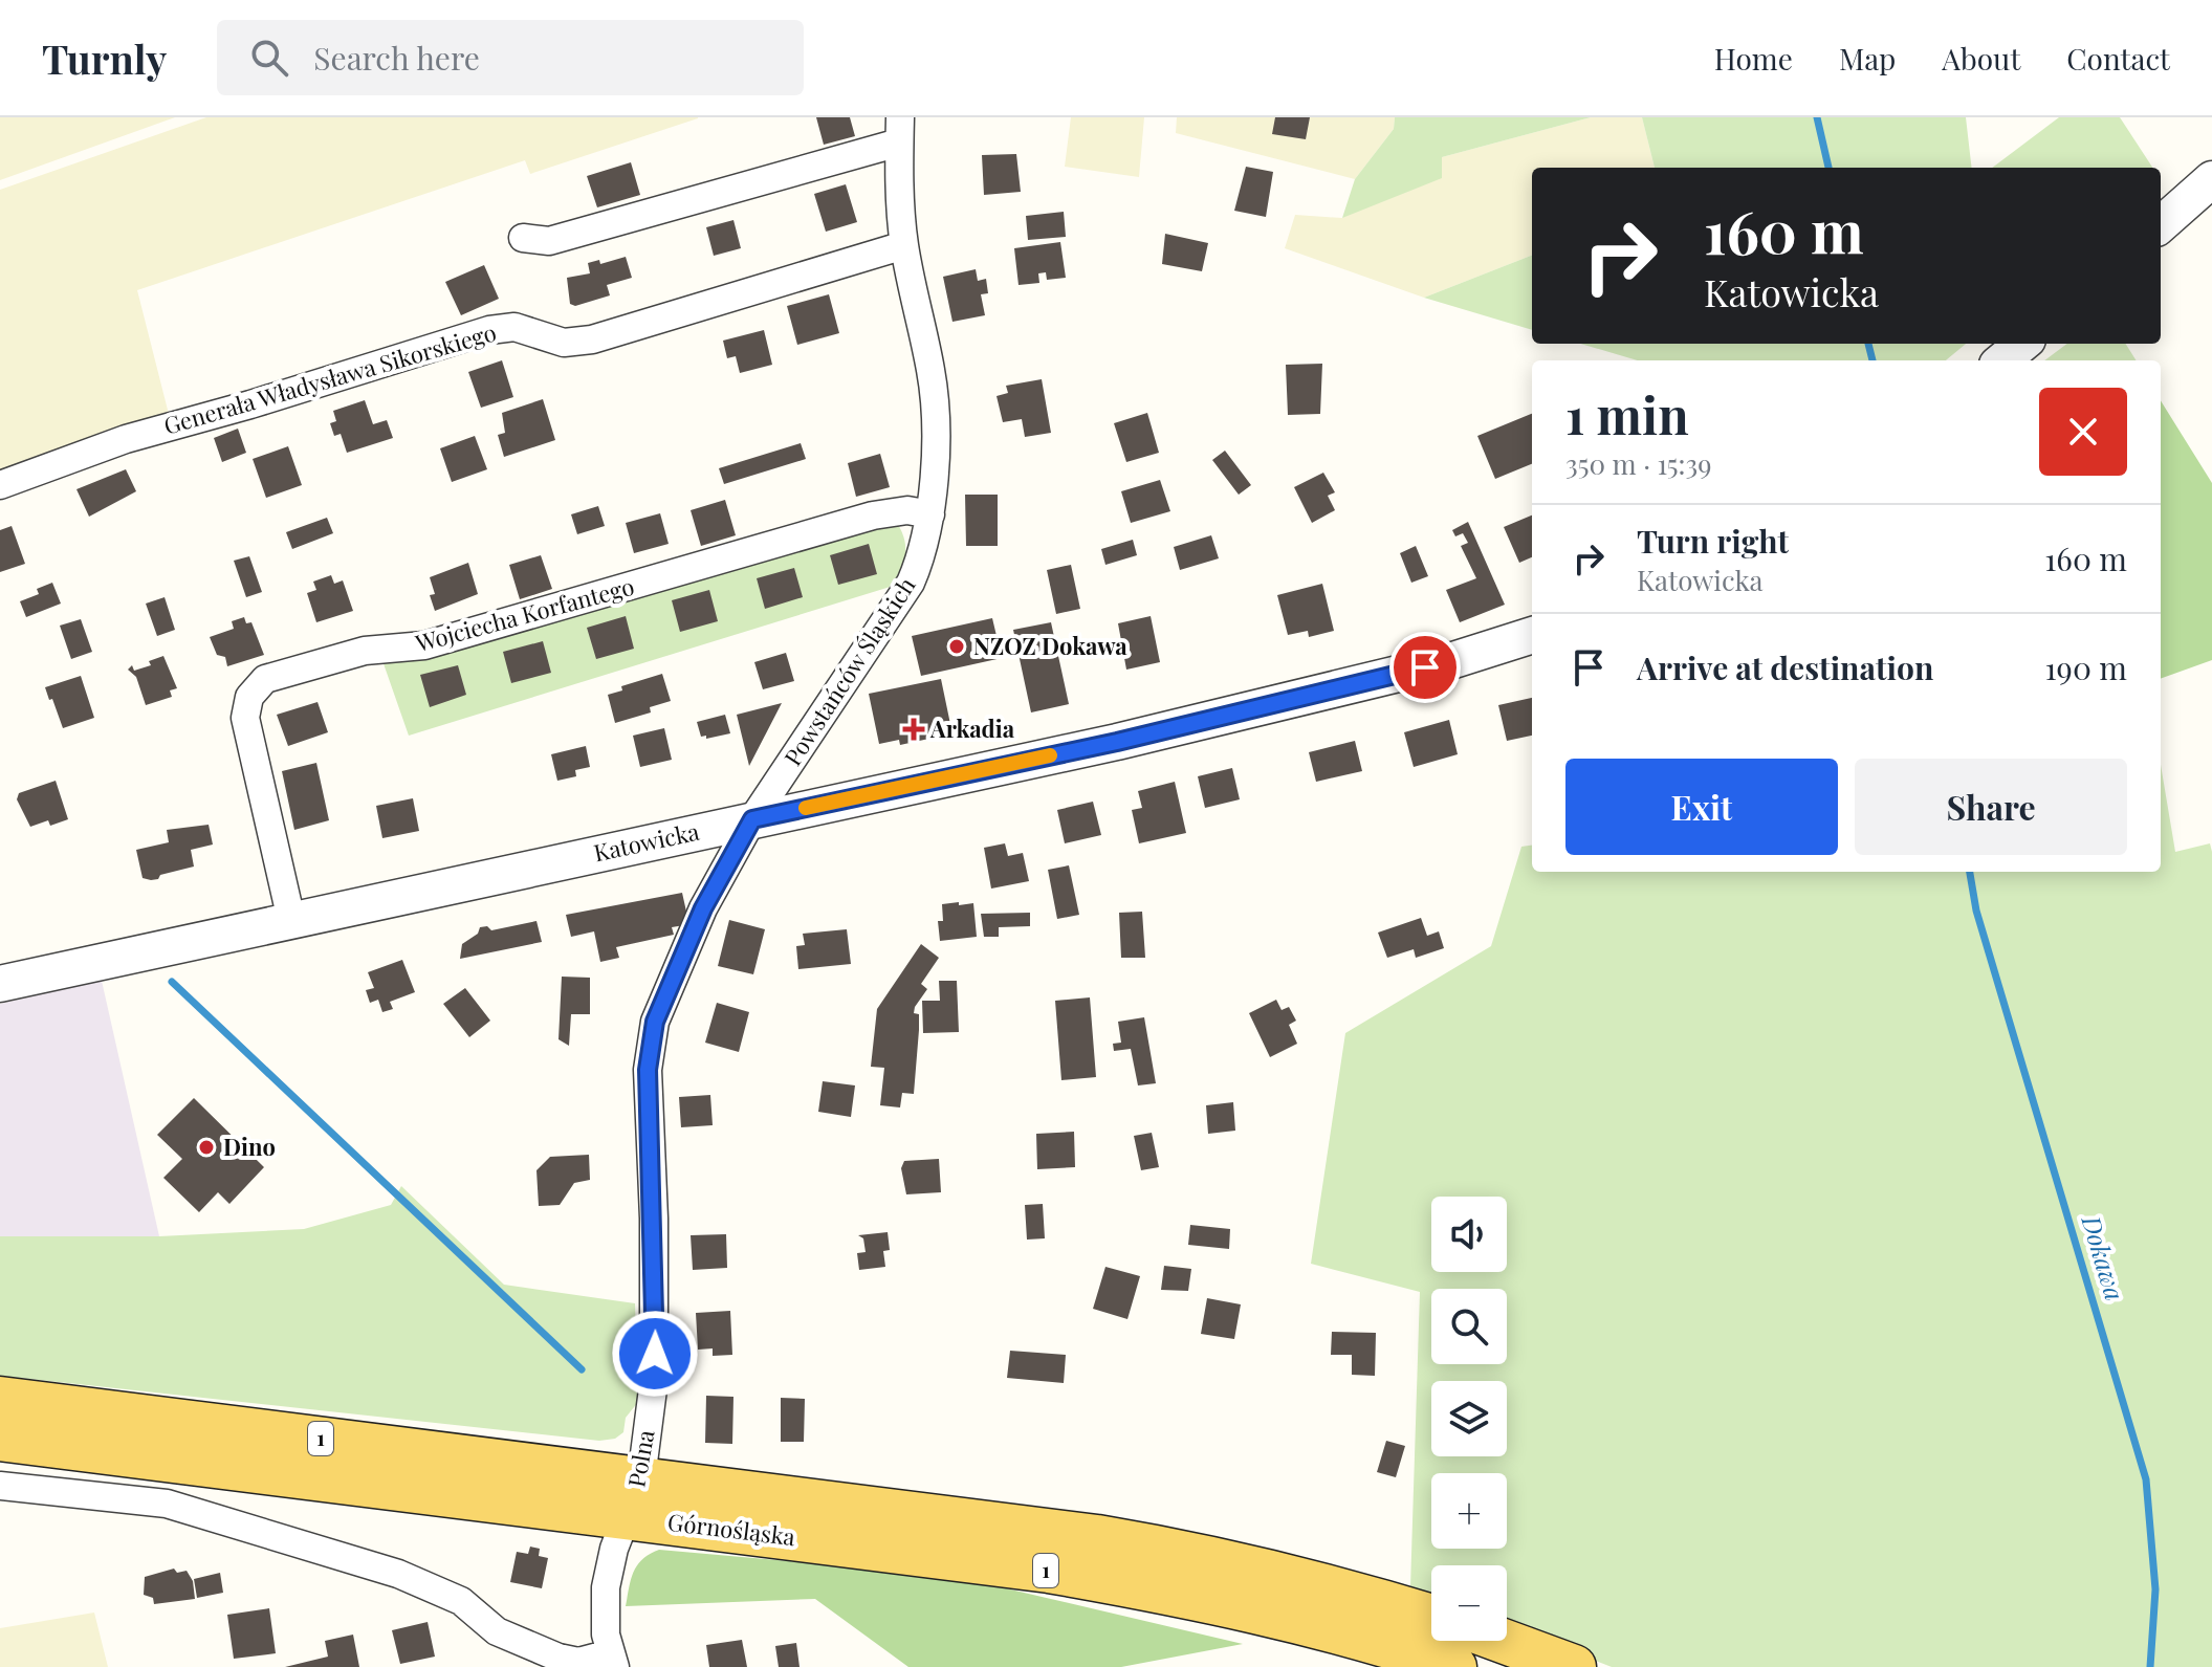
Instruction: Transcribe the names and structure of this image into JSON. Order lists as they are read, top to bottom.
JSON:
{
  "streets": {
    "main road": ["1", "Górnośląska"],
    "street": [
      "Generała Władysława Sikorskiego",
      "Wojciecha Korfantego",
      "Powstańców Śląskich",
      "Katowicka",
      "Polna"
    ]
  },
  "crossings": [
    ["Generała Władysława Sikorskiego", "Powstańców Śląskich"],
    ["Wojciecha Korfantego", "Powstańców Śląskich"],
    ["Wojciecha Korfantego", "Katowicka"],
    ["Powstańców Śląskich", "Katowicka"],
    ["Powstańców Śląskich", "Polna"],
    ["Katowicka", "Polna"],
    ["Polna", "Górnośląska"]
  ],
  "water": ["Dokawa"],
  "places": {
    "other": ["NZOZ Dokawa", "Dino"],
    "health": ["Arkadia"]
  },
  "page": {
    "header": "Turnly",
    "search": "Search here",
    "nav": [
      "Home",
      "Map",
      "About",
      "Contact"
    ],
    "turn": ["160 m", "Katowicka"],
    "heading": ["1 min", "350 m · 15:39"],
    "list": [
      {
        "name": "Turn right",
        "note": "Katowicka",
        "value": "160 m"
      },
      {
        "name": "Arrive at destination",
        "value": "190 m"
      }
    ],
    "buttons": ["Exit", "Share"],
    "map_buttons": ["+", "−"]
  }
}
